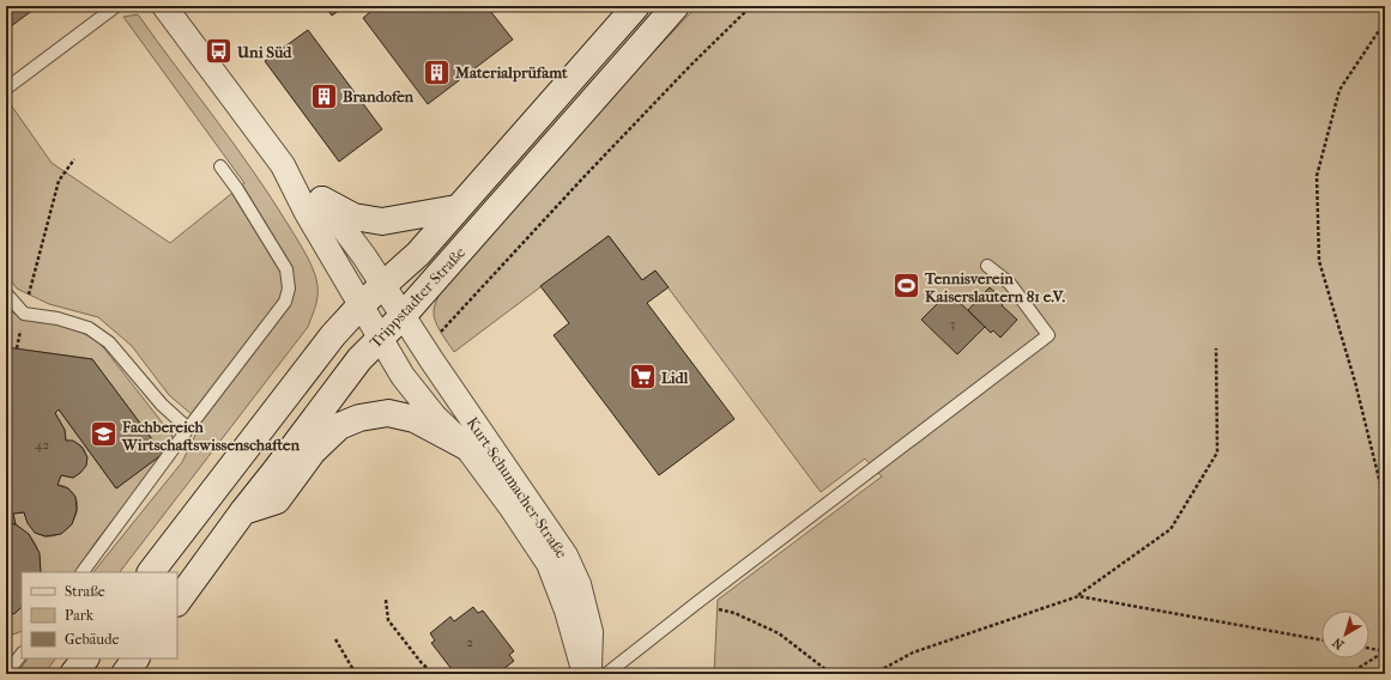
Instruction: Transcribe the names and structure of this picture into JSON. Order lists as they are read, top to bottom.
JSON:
{
  "streets": {
    "main road": ["Trippstadter Straße"],
    "street": ["Kurt-Schumacher-Straße"]
  },
  "crossings": [
    ["Trippstadter Straße", "Kurt-Schumacher-Straße"]
  ],
  "places": {
    "bus stop": ["Uni Süd"],
    "building": ["Materialprüfamt", "Brandofen"],
    "sports": ["Tennisverein Kaiserslautern 81 e.V."],
    "supermarket": ["Lidl"],
    "school or university": ["Fachbereich Wirtschaftswissenschaften"]
  },
  "house_numbers": ["3", "42", "2"],
  "legend": ["Straße", "Park", "Gebäude"],
  "north": "bottom left"
}
